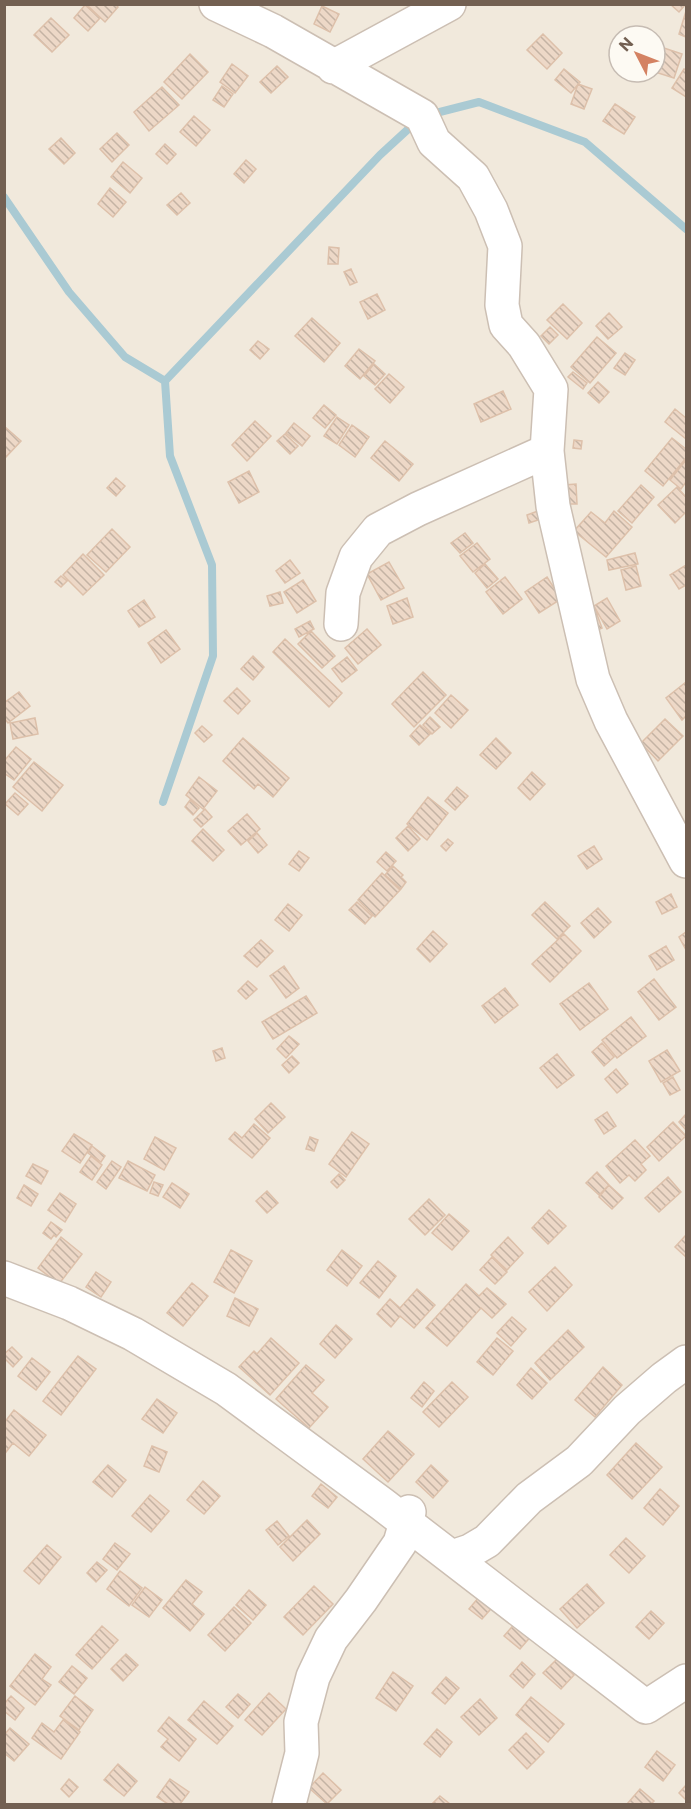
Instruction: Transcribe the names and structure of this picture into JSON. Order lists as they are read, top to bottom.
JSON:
{
  "north": "top left"
}
